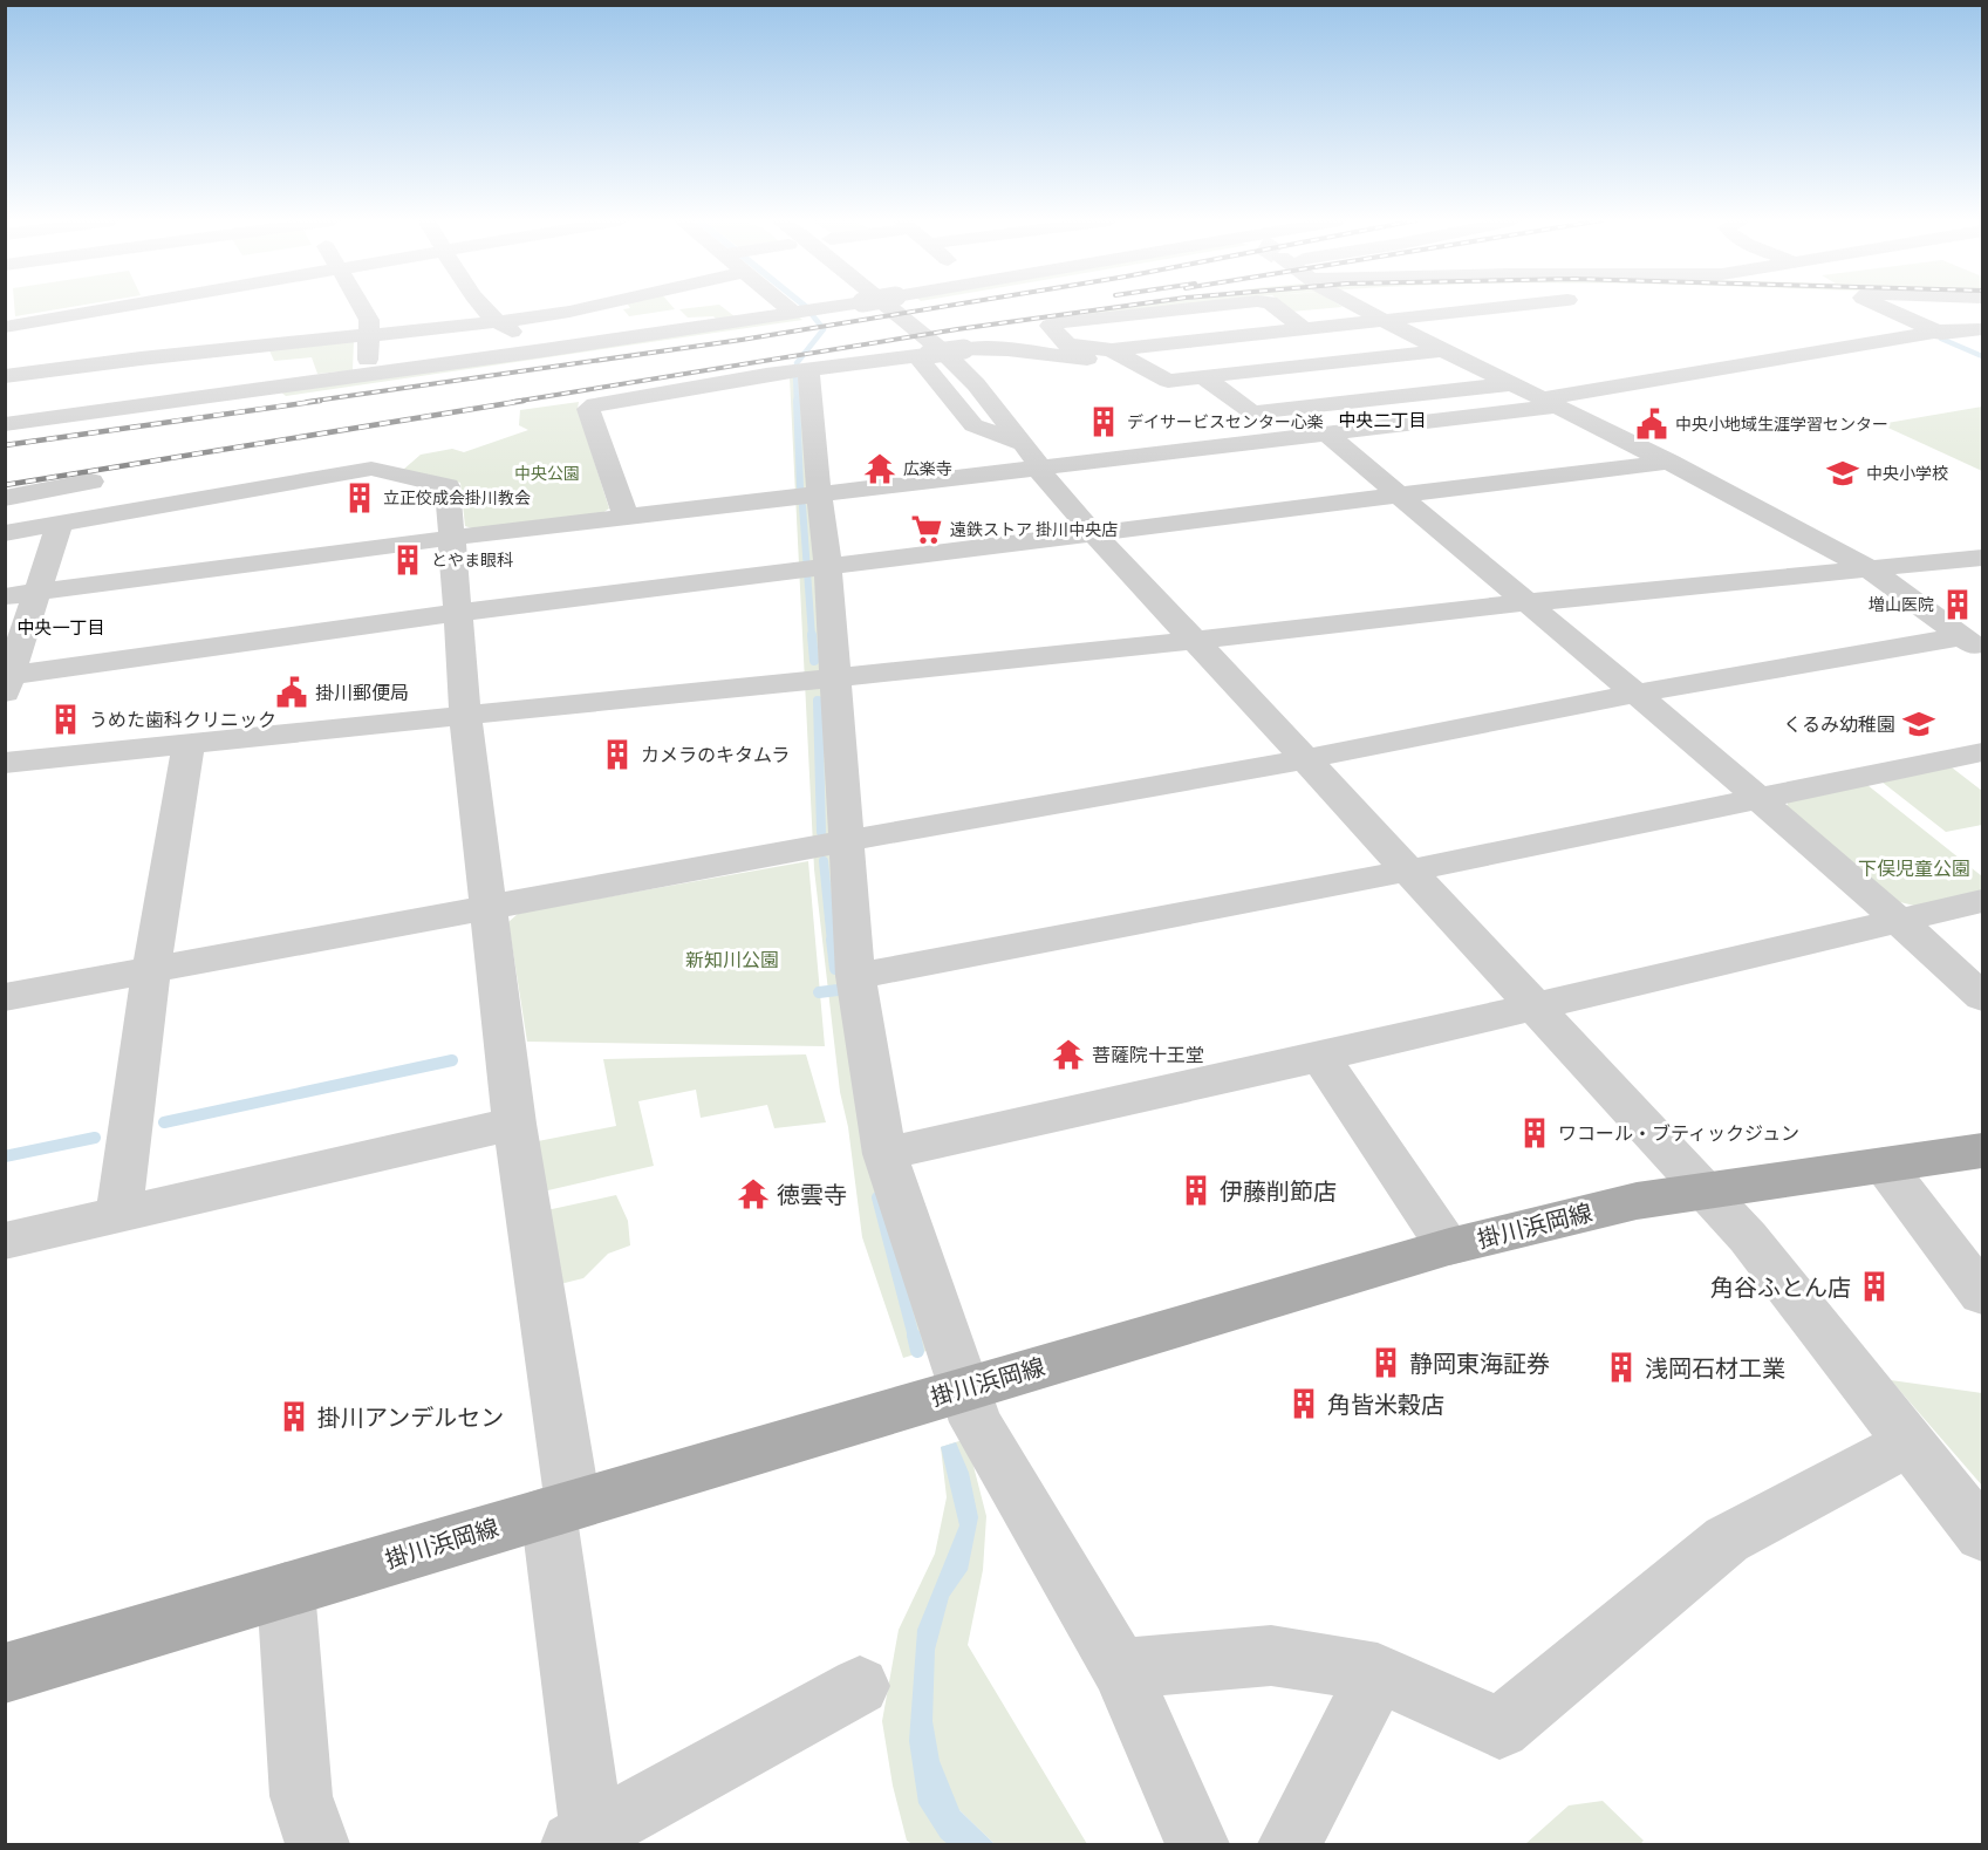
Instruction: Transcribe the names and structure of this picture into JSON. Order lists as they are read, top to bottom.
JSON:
{
  "streets": {
    "main road": ["掛川浜岡線"]
  },
  "districts": ["中央二丁目", "中央一丁目"],
  "parks": ["中央公園", "下俣児童公園", "新知川公園"],
  "places": {
    "building": [
      "デイサービスセンター心楽",
      "立正佼成会掛川教会",
      "とやま眼科",
      "増山医院",
      "うめた歯科クリニック",
      "カメラのキタムラ",
      "ワコール・ブティックジュン",
      "伊藤削節店",
      "角谷ふとん店",
      "静岡東海証券",
      "浅岡石材工業",
      "角皆米穀店",
      "掛川アンデルセン"
    ],
    "public building": ["中央小地域生涯学習センター", "掛川郵便局"],
    "temple": ["広楽寺", "菩薩院十王堂", "徳雲寺"],
    "school or university": ["中央小学校", "くるみ幼稚園"],
    "supermarket": ["遠鉄ストア 掛川中央店"]
  }
}
